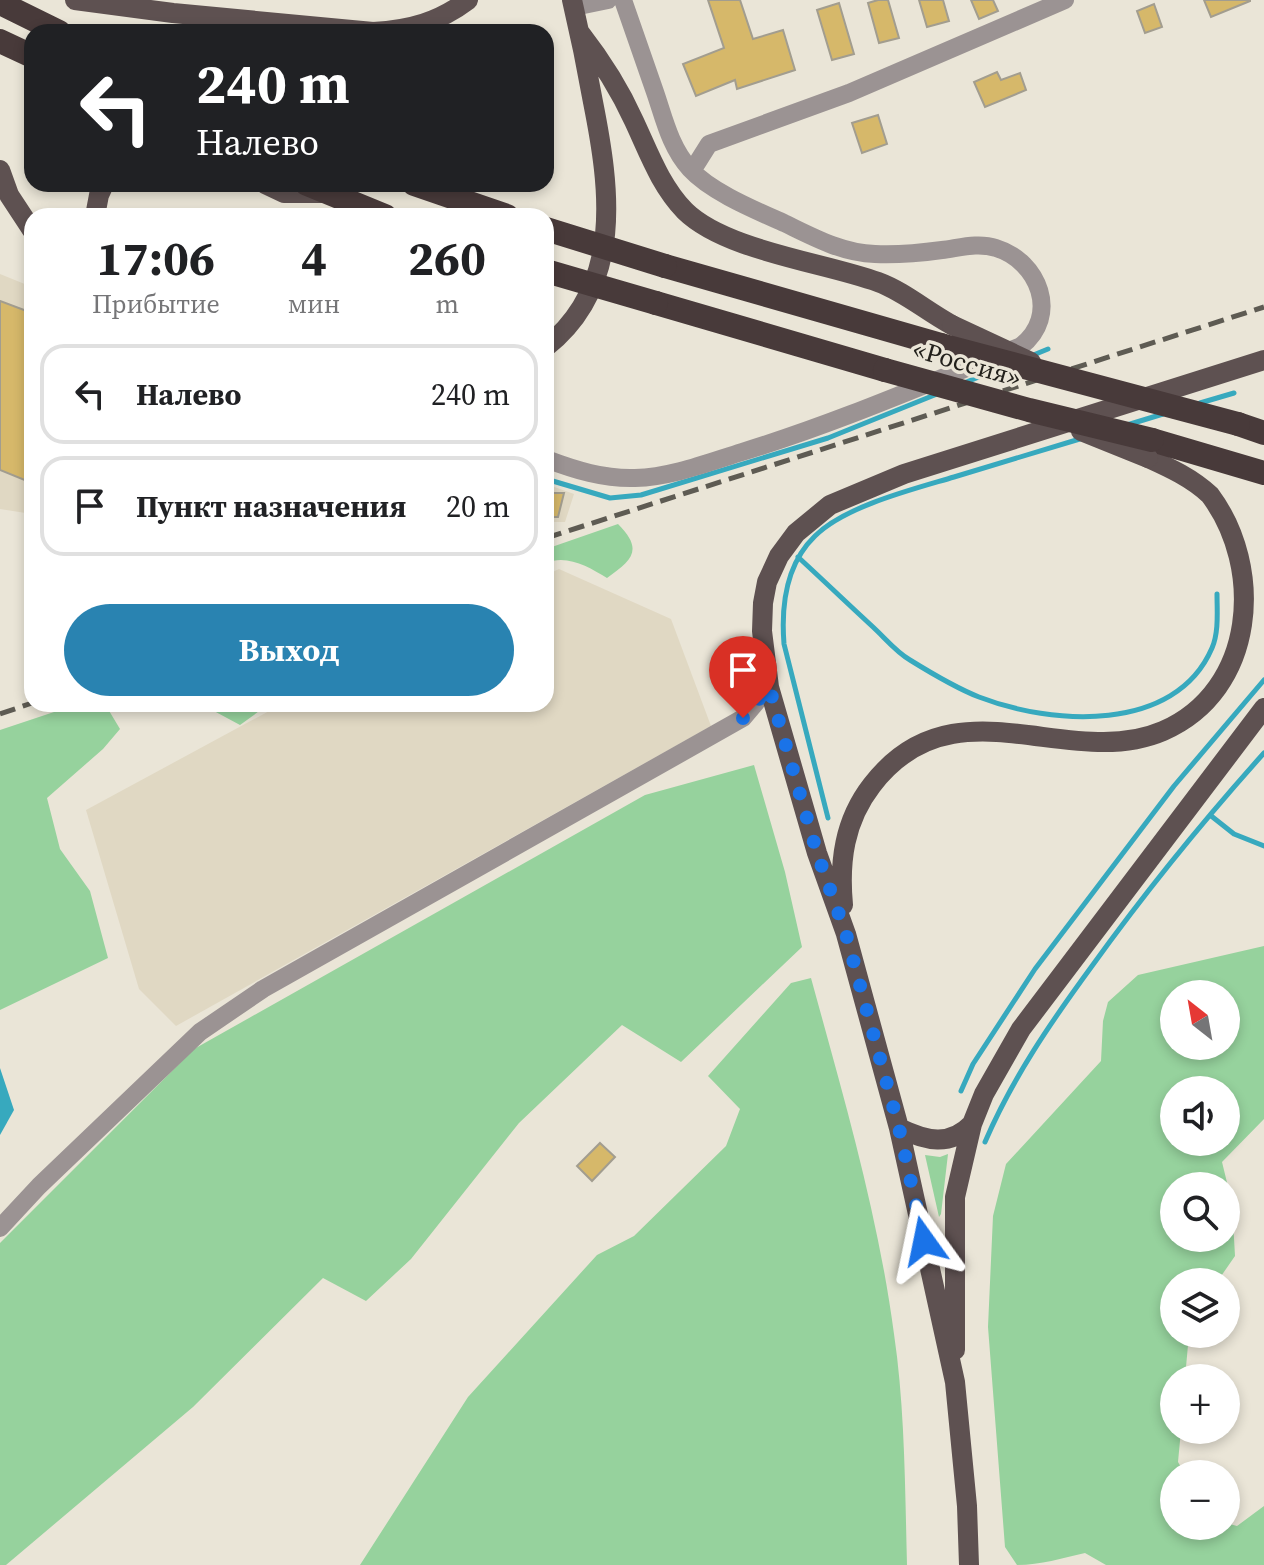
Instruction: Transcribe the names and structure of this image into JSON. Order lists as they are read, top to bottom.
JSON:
{
  "streets": {
    "highway": ["«Россия»"]
  },
  "north": "top left",
  "page": {
    "turn": ["240 m", "Налево"],
    "eta": [
      "17:06",
      "Прибытие",
      "4",
      "мин",
      "260",
      "m"
    ],
    "list": [
      {
        "name": "Налево",
        "value": "240 m"
      },
      {
        "name": "Пункт назначения",
        "value": "20 m"
      }
    ],
    "buttons": "Выход",
    "map_buttons": ["+", "−"]
  }
}
